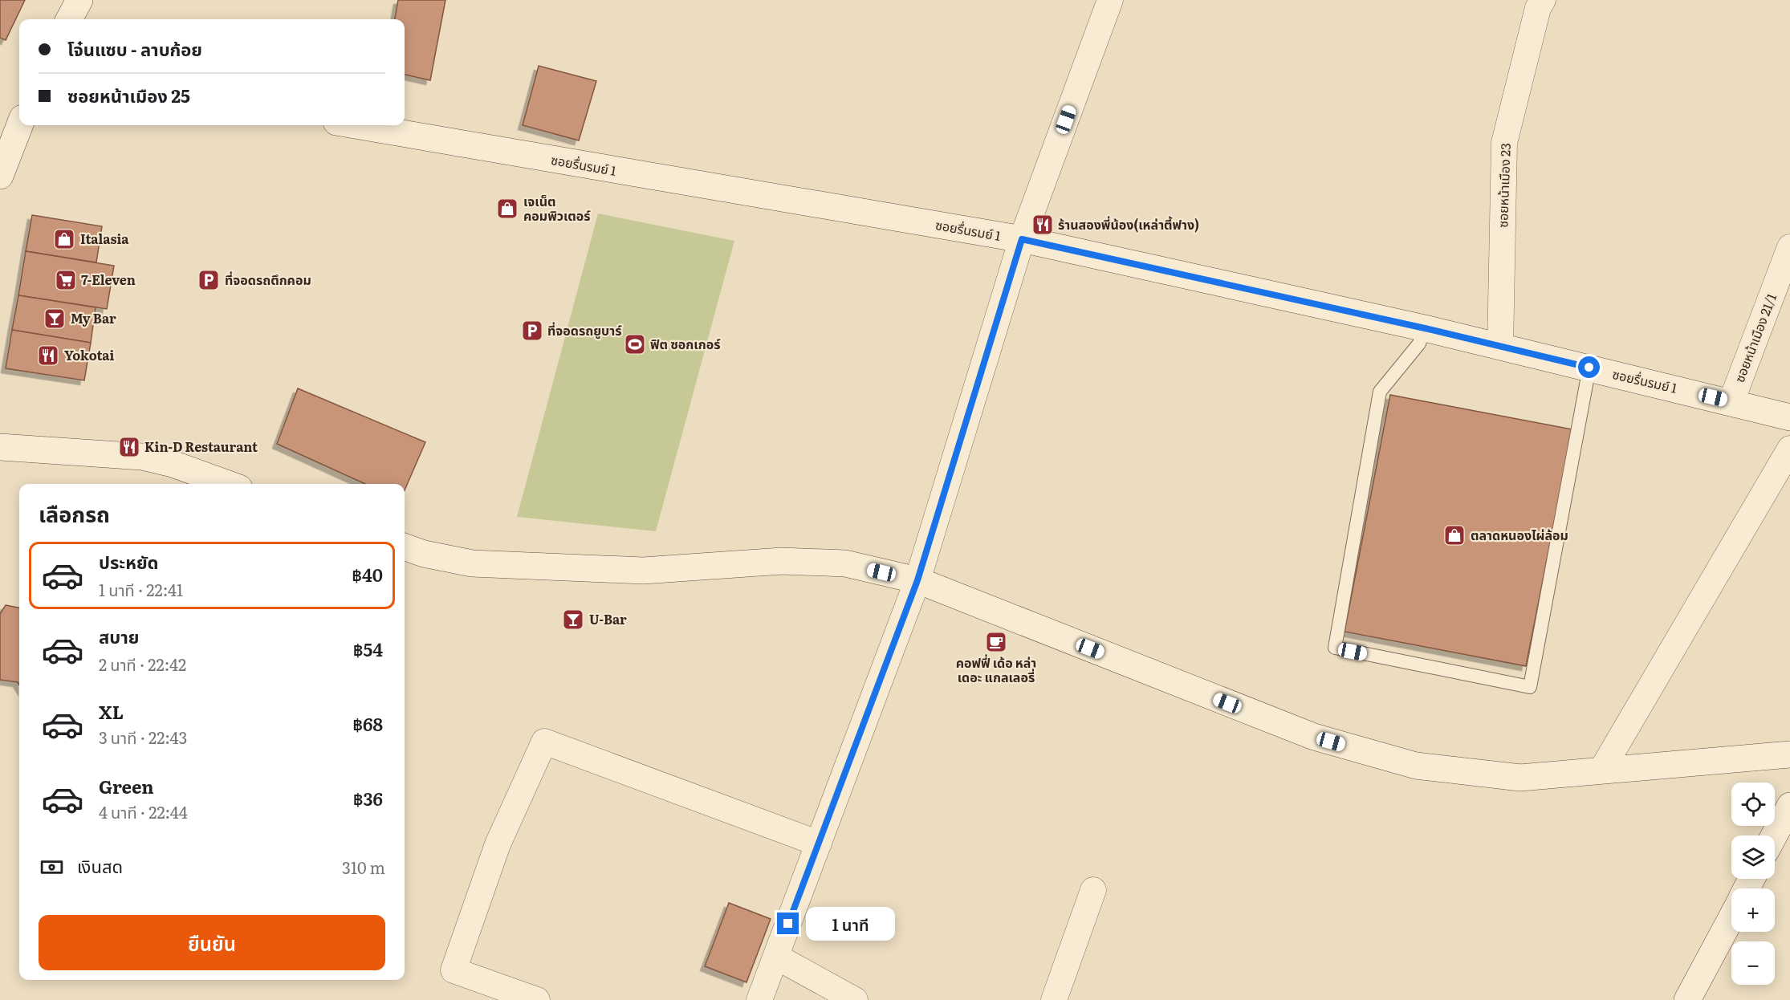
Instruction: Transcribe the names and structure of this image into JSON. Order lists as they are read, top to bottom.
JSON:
{
  "streets": {
    "street": ["ซอยรื่นรมย์ 1", "ซอยหน้าเมือง 23", "ซอยหน้าเมือง 21/1"]
  },
  "crossings": [
    ["ซอยรื่นรมย์ 1", "ซอยหน้าเมือง 23"],
    ["ซอยรื่นรมย์ 1", "ซอยหน้าเมือง 21/1"]
  ],
  "places": {
    "shop": ["เจเน็ต คอมพิวเตอร์", "Italasia", "ตลาดหนองไผ่ล้อม"],
    "restaurant": ["ร้านสองพี่น้อง(เหล่าตี้ฟาง)", "Yokotai", "Kin-D Restaurant"],
    "supermarket": ["7-Eleven"],
    "parking": ["ที่จอดรถตึกคอม", "ที่จอดรถยูบาร์"],
    "bar": ["My Bar", "U-Bar"],
    "sports": ["ฟิต ซอกเกอร์"],
    "cafe": ["คอฟฟี่ เด้อ หล่า เดอะ แกลเลอรี่"]
  },
  "page": {
    "banner": ["โจ๋นแซบ - ลาบก้อย", "ซอยหน้าเมือง 25"],
    "heading": "เลือกรถ",
    "list": [
      {
        "name": "ประหยัด",
        "note": "1 นาที · 22:41",
        "value": "฿40"
      },
      {
        "name": "สบาย",
        "note": "2 นาที · 22:42",
        "value": "฿54"
      },
      {
        "name": "XL",
        "note": "3 นาที · 22:43",
        "value": "฿68"
      },
      {
        "name": "Green",
        "note": "4 นาที · 22:44",
        "value": "฿36"
      }
    ],
    "map_buttons": ["+", "−"],
    "pay": ["เงินสด", "310 m"],
    "buttons": "ยืนยัน",
    "bubble": "1 นาที"
  }
}
